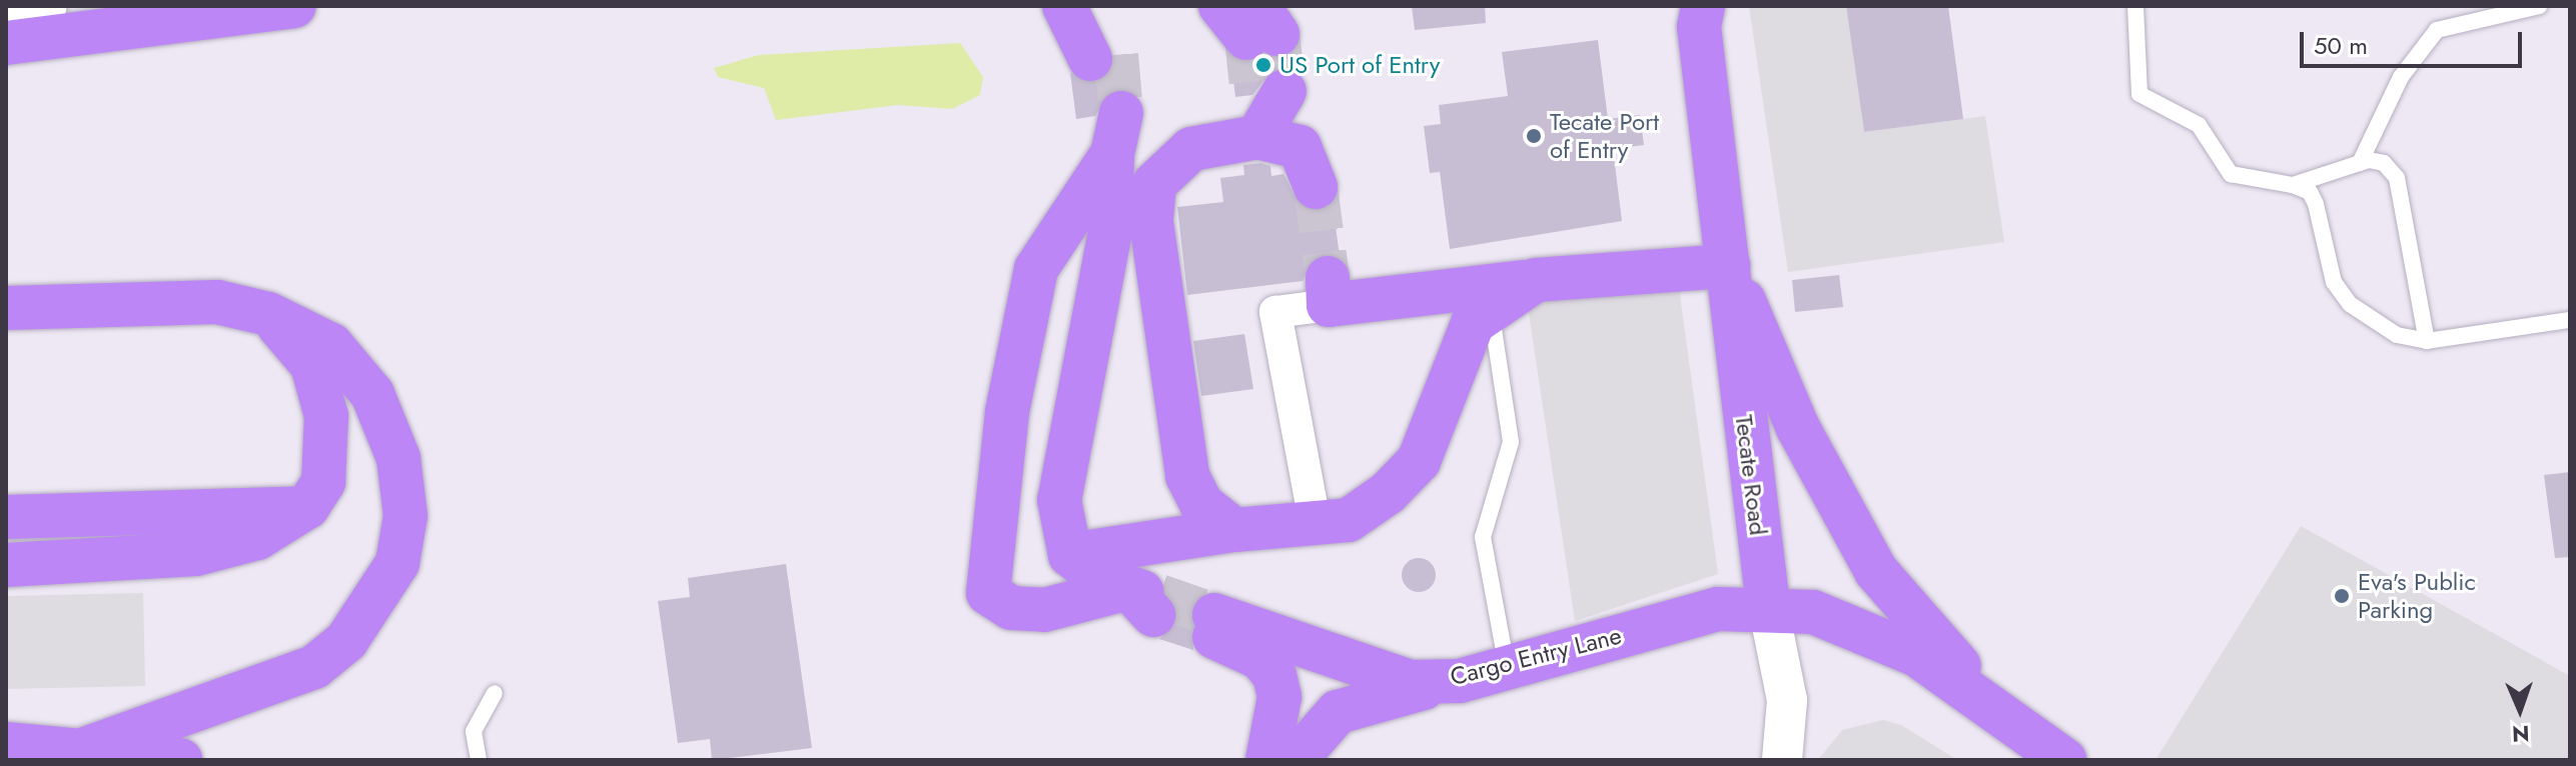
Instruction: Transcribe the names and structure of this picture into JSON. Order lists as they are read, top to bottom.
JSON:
{
  "streets": {
    "highway": ["Tecate Road", "Cargo Entry Lane"]
  },
  "crossings": [
    ["Tecate Road", "Cargo Entry Lane"]
  ],
  "places": ["US Port of Entry", "Tecate Port of Entry", "Eva's Public Parking"],
  "scale_bar": "50 m",
  "north": "bottom"
}
